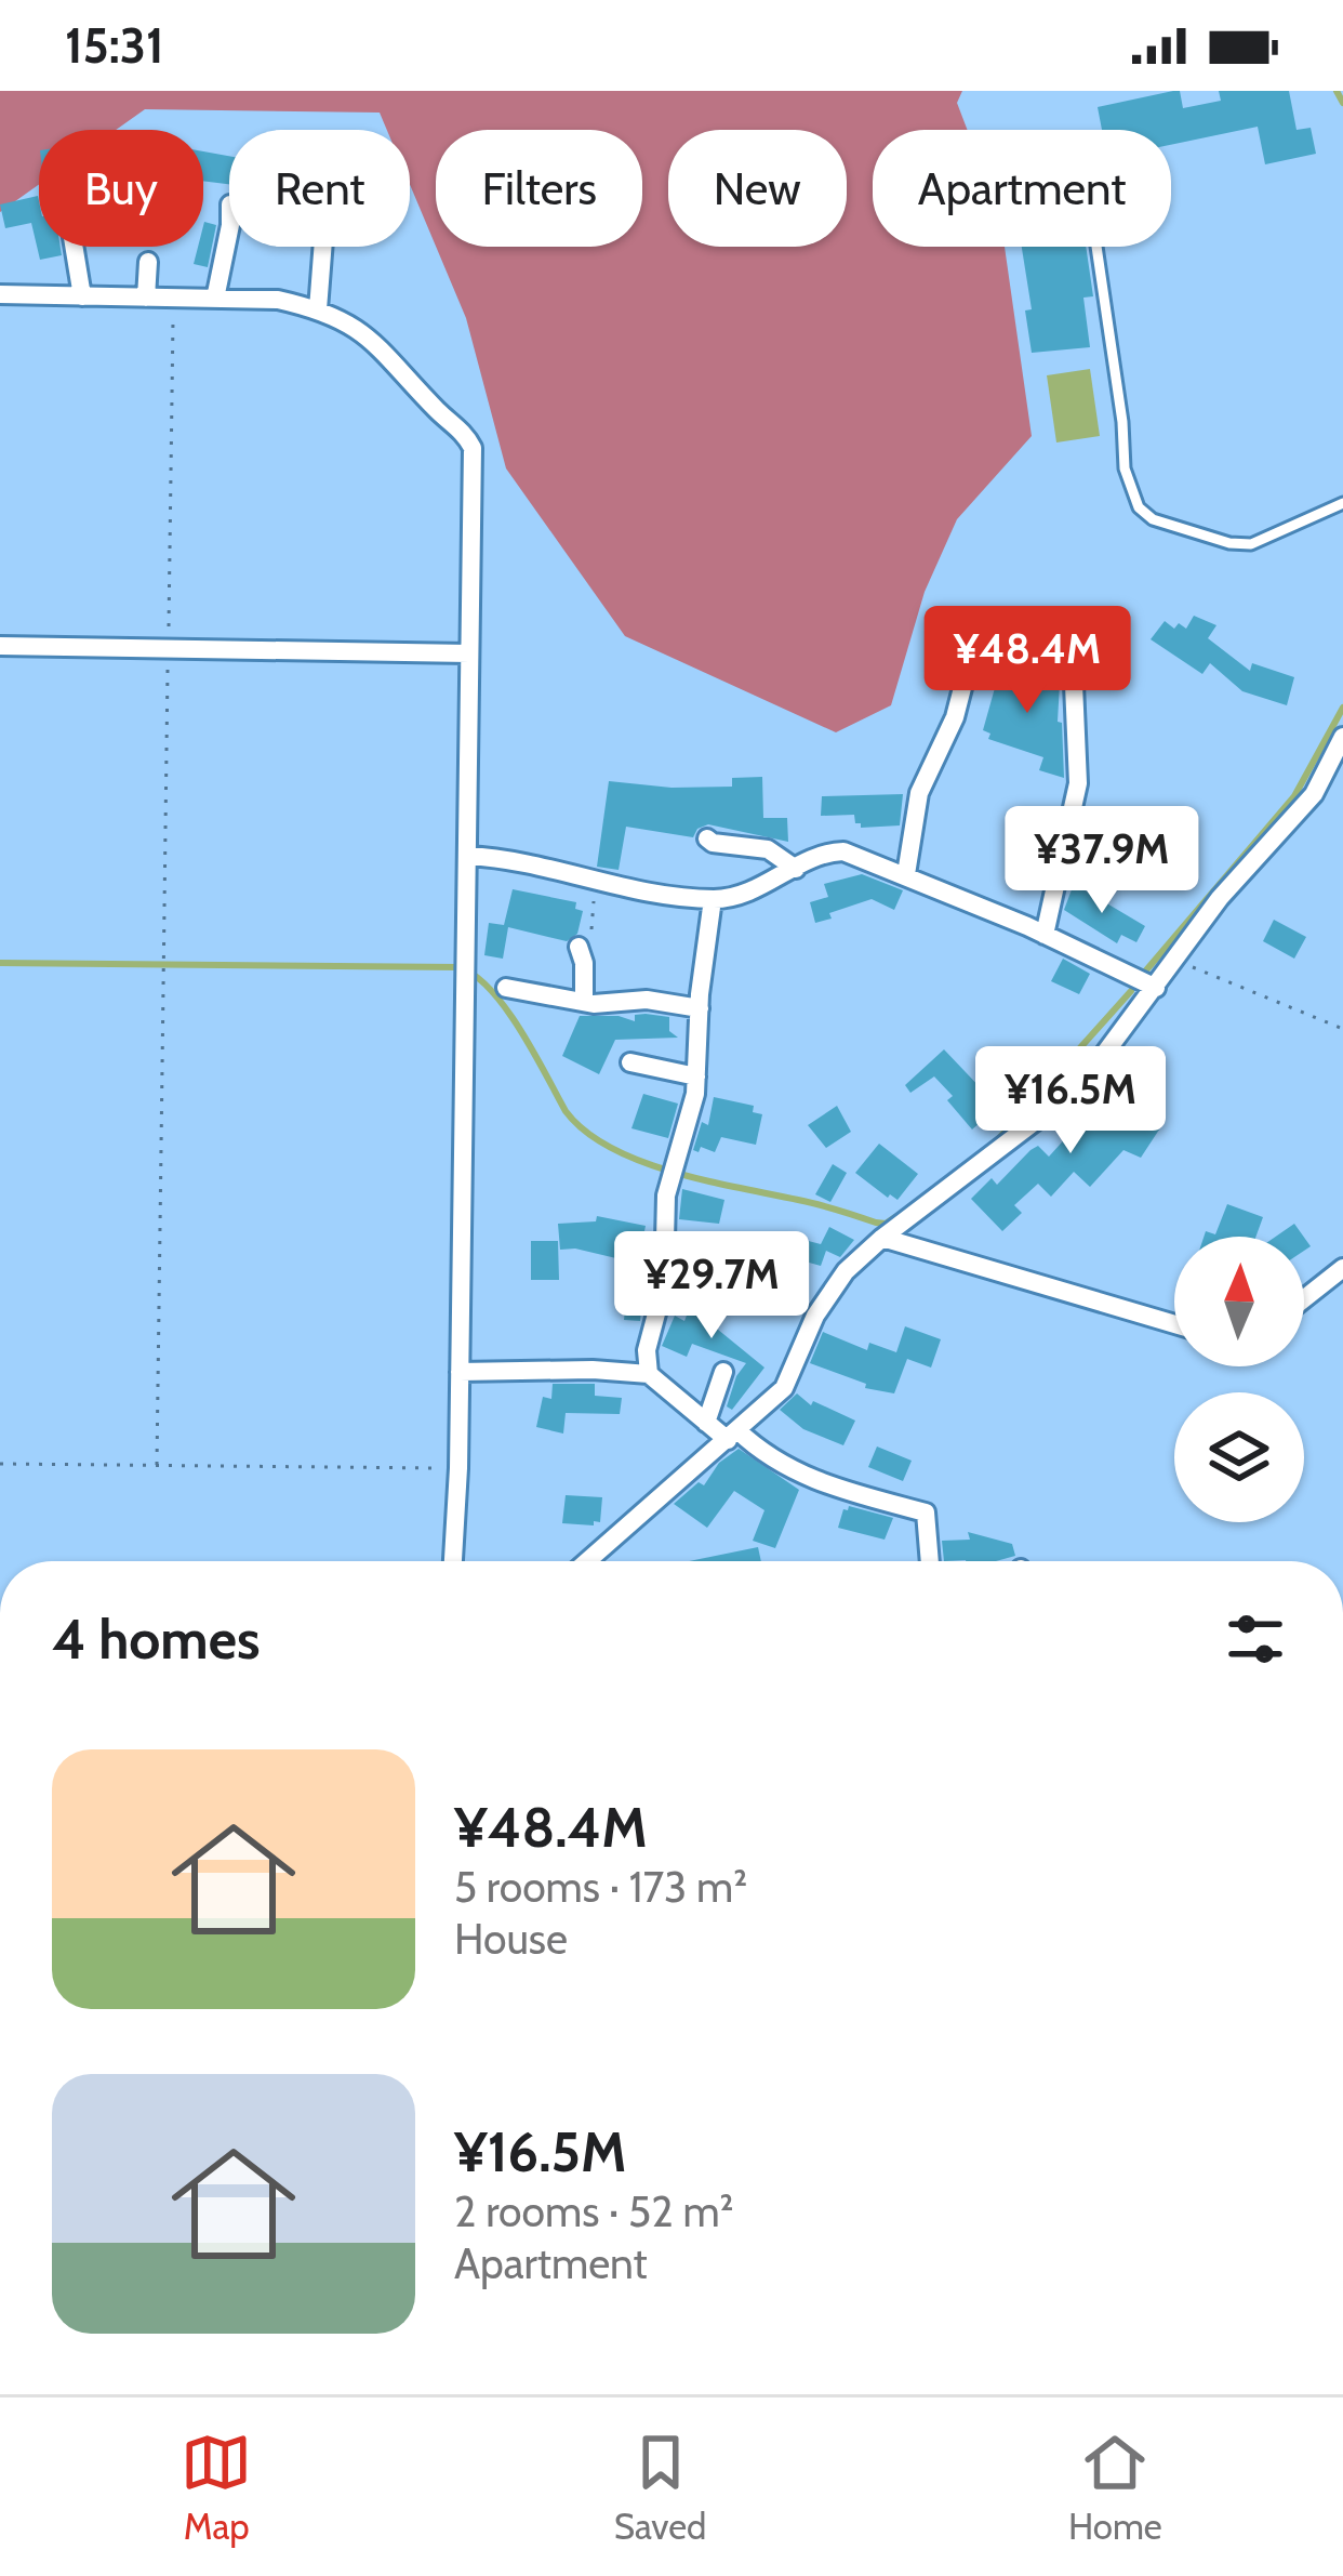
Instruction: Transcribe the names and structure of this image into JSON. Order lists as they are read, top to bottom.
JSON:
{
  "north": "top",
  "page": {
    "status": "15:31",
    "chip": [
      "Buy",
      "Rent",
      "Filters",
      "New",
      "Apartment"
    ],
    "price": [
      "¥48.4M",
      "¥37.9M",
      "¥16.5M",
      "¥29.7M"
    ],
    "heading": "4 homes",
    "list": [
      {
        "name": "¥48.4M",
        "note": "5 rooms · 173 m² · House"
      },
      {
        "name": "¥16.5M",
        "note": "2 rooms · 52 m² · Apartment"
      }
    ],
    "tabs": ["Map", "Saved", "Home"]
  }
}
